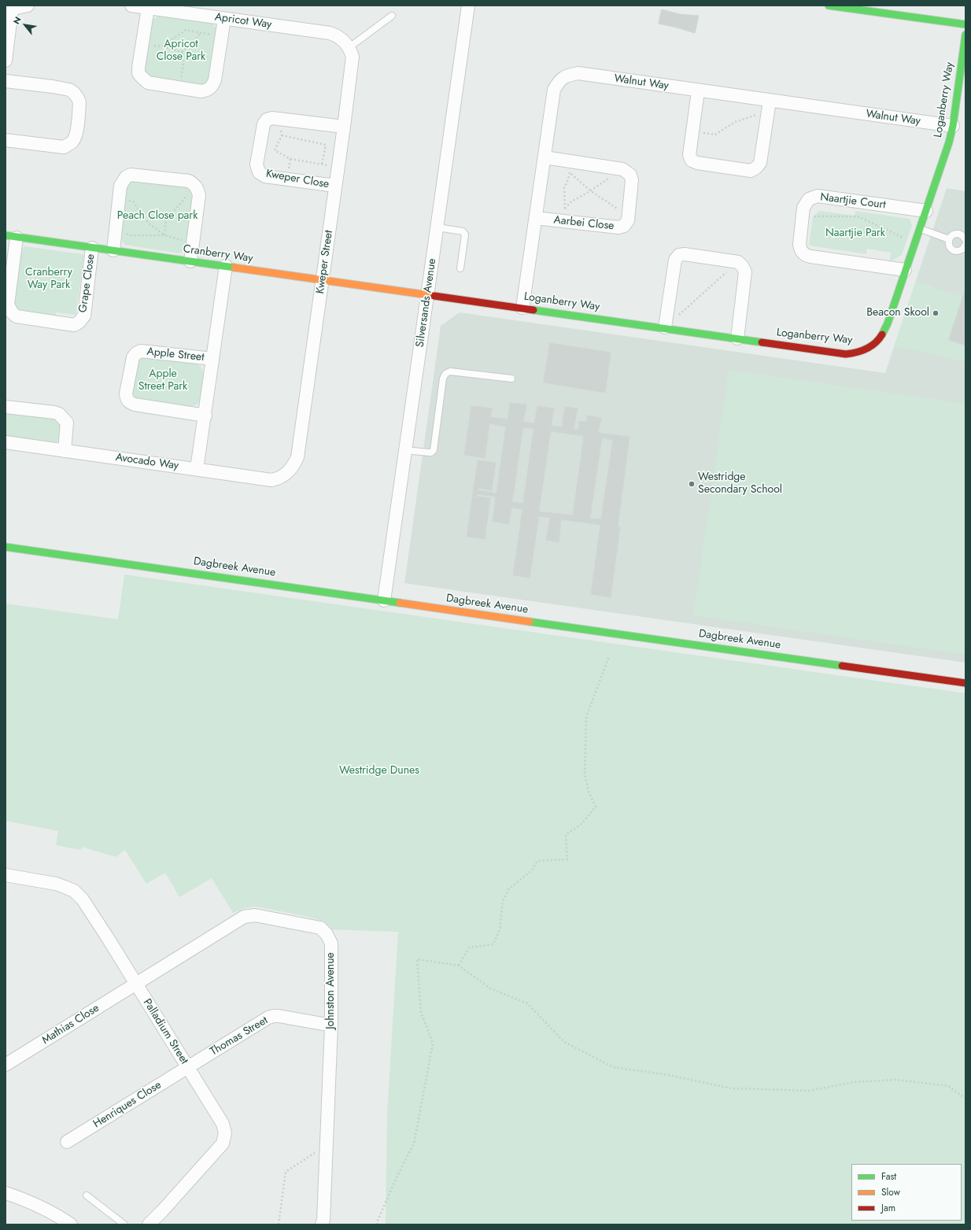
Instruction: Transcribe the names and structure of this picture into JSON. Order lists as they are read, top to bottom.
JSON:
{
  "streets": {
    "street": [
      "Apricot Way",
      "Walnut Way",
      "Loganberry Way",
      "Kweper Close",
      "Naartjie Court",
      "Aarbei Close",
      "Cranberry Way",
      "Kweper Street",
      "Grape Close",
      "Silversands Avenue",
      "Apple Street",
      "Avocado Way",
      "Dagbreek Avenue",
      "Johnston Avenue",
      "Mathias Close",
      "Palladium Street",
      "Thomas Street",
      "Henriques Close"
    ]
  },
  "crossings": [
    ["Apricot Way", "Kweper Street"],
    ["Walnut Way", "Loganberry Way"],
    ["Walnut Way", "Aarbei Close"],
    ["Loganberry Way", "Naartjie Court"],
    ["Loganberry Way", "Cranberry Way"],
    ["Loganberry Way", "Silversands Avenue"],
    ["Kweper Close", "Kweper Street"],
    ["Cranberry Way", "Kweper Street"],
    ["Cranberry Way", "Grape Close"],
    ["Cranberry Way", "Silversands Avenue"],
    ["Cranberry Way", "Apple Street"],
    ["Kweper Street", "Avocado Way"],
    ["Silversands Avenue", "Dagbreek Avenue"],
    ["Apple Street", "Avocado Way"],
    ["Johnston Avenue", "Mathias Close"],
    ["Johnston Avenue", "Palladium Street"],
    ["Johnston Avenue", "Thomas Street"],
    ["Mathias Close", "Palladium Street"],
    ["Palladium Street", "Thomas Street"],
    ["Palladium Street", "Henriques Close"],
    ["Thomas Street", "Henriques Close"]
  ],
  "parks": [
    "Apricot Close Park",
    "Peach Close park",
    "Naartjie Park",
    "Cranberry Way Park",
    "Apple Street Park",
    "Westridge Dunes"
  ],
  "places": ["Beacon Skool", "Westridge Secondary School"],
  "legend": ["Fast", "Slow", "Jam"],
  "north": "top left"
}
